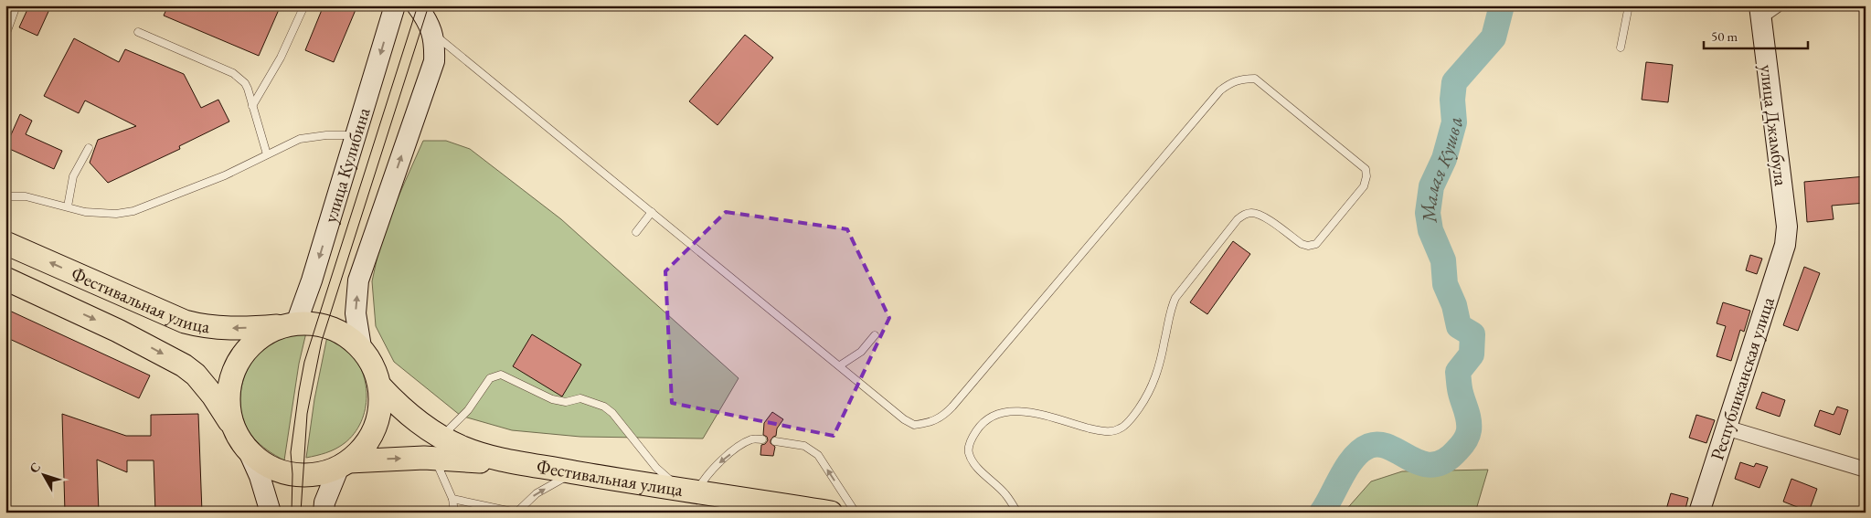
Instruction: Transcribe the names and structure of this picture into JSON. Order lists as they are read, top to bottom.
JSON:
{
  "streets": {
    "main road": ["Фестивальная улица"],
    "street": ["улица Джамбула", "улица Кулибина", "Республиканская улица"]
  },
  "crossings": [
    ["улица Джамбула", "Республиканская улица"],
    ["улица Кулибина", "Фестивальная улица"]
  ],
  "water": ["Малая Кушва"],
  "scale_bar": "50 m",
  "north": "top left"
}
